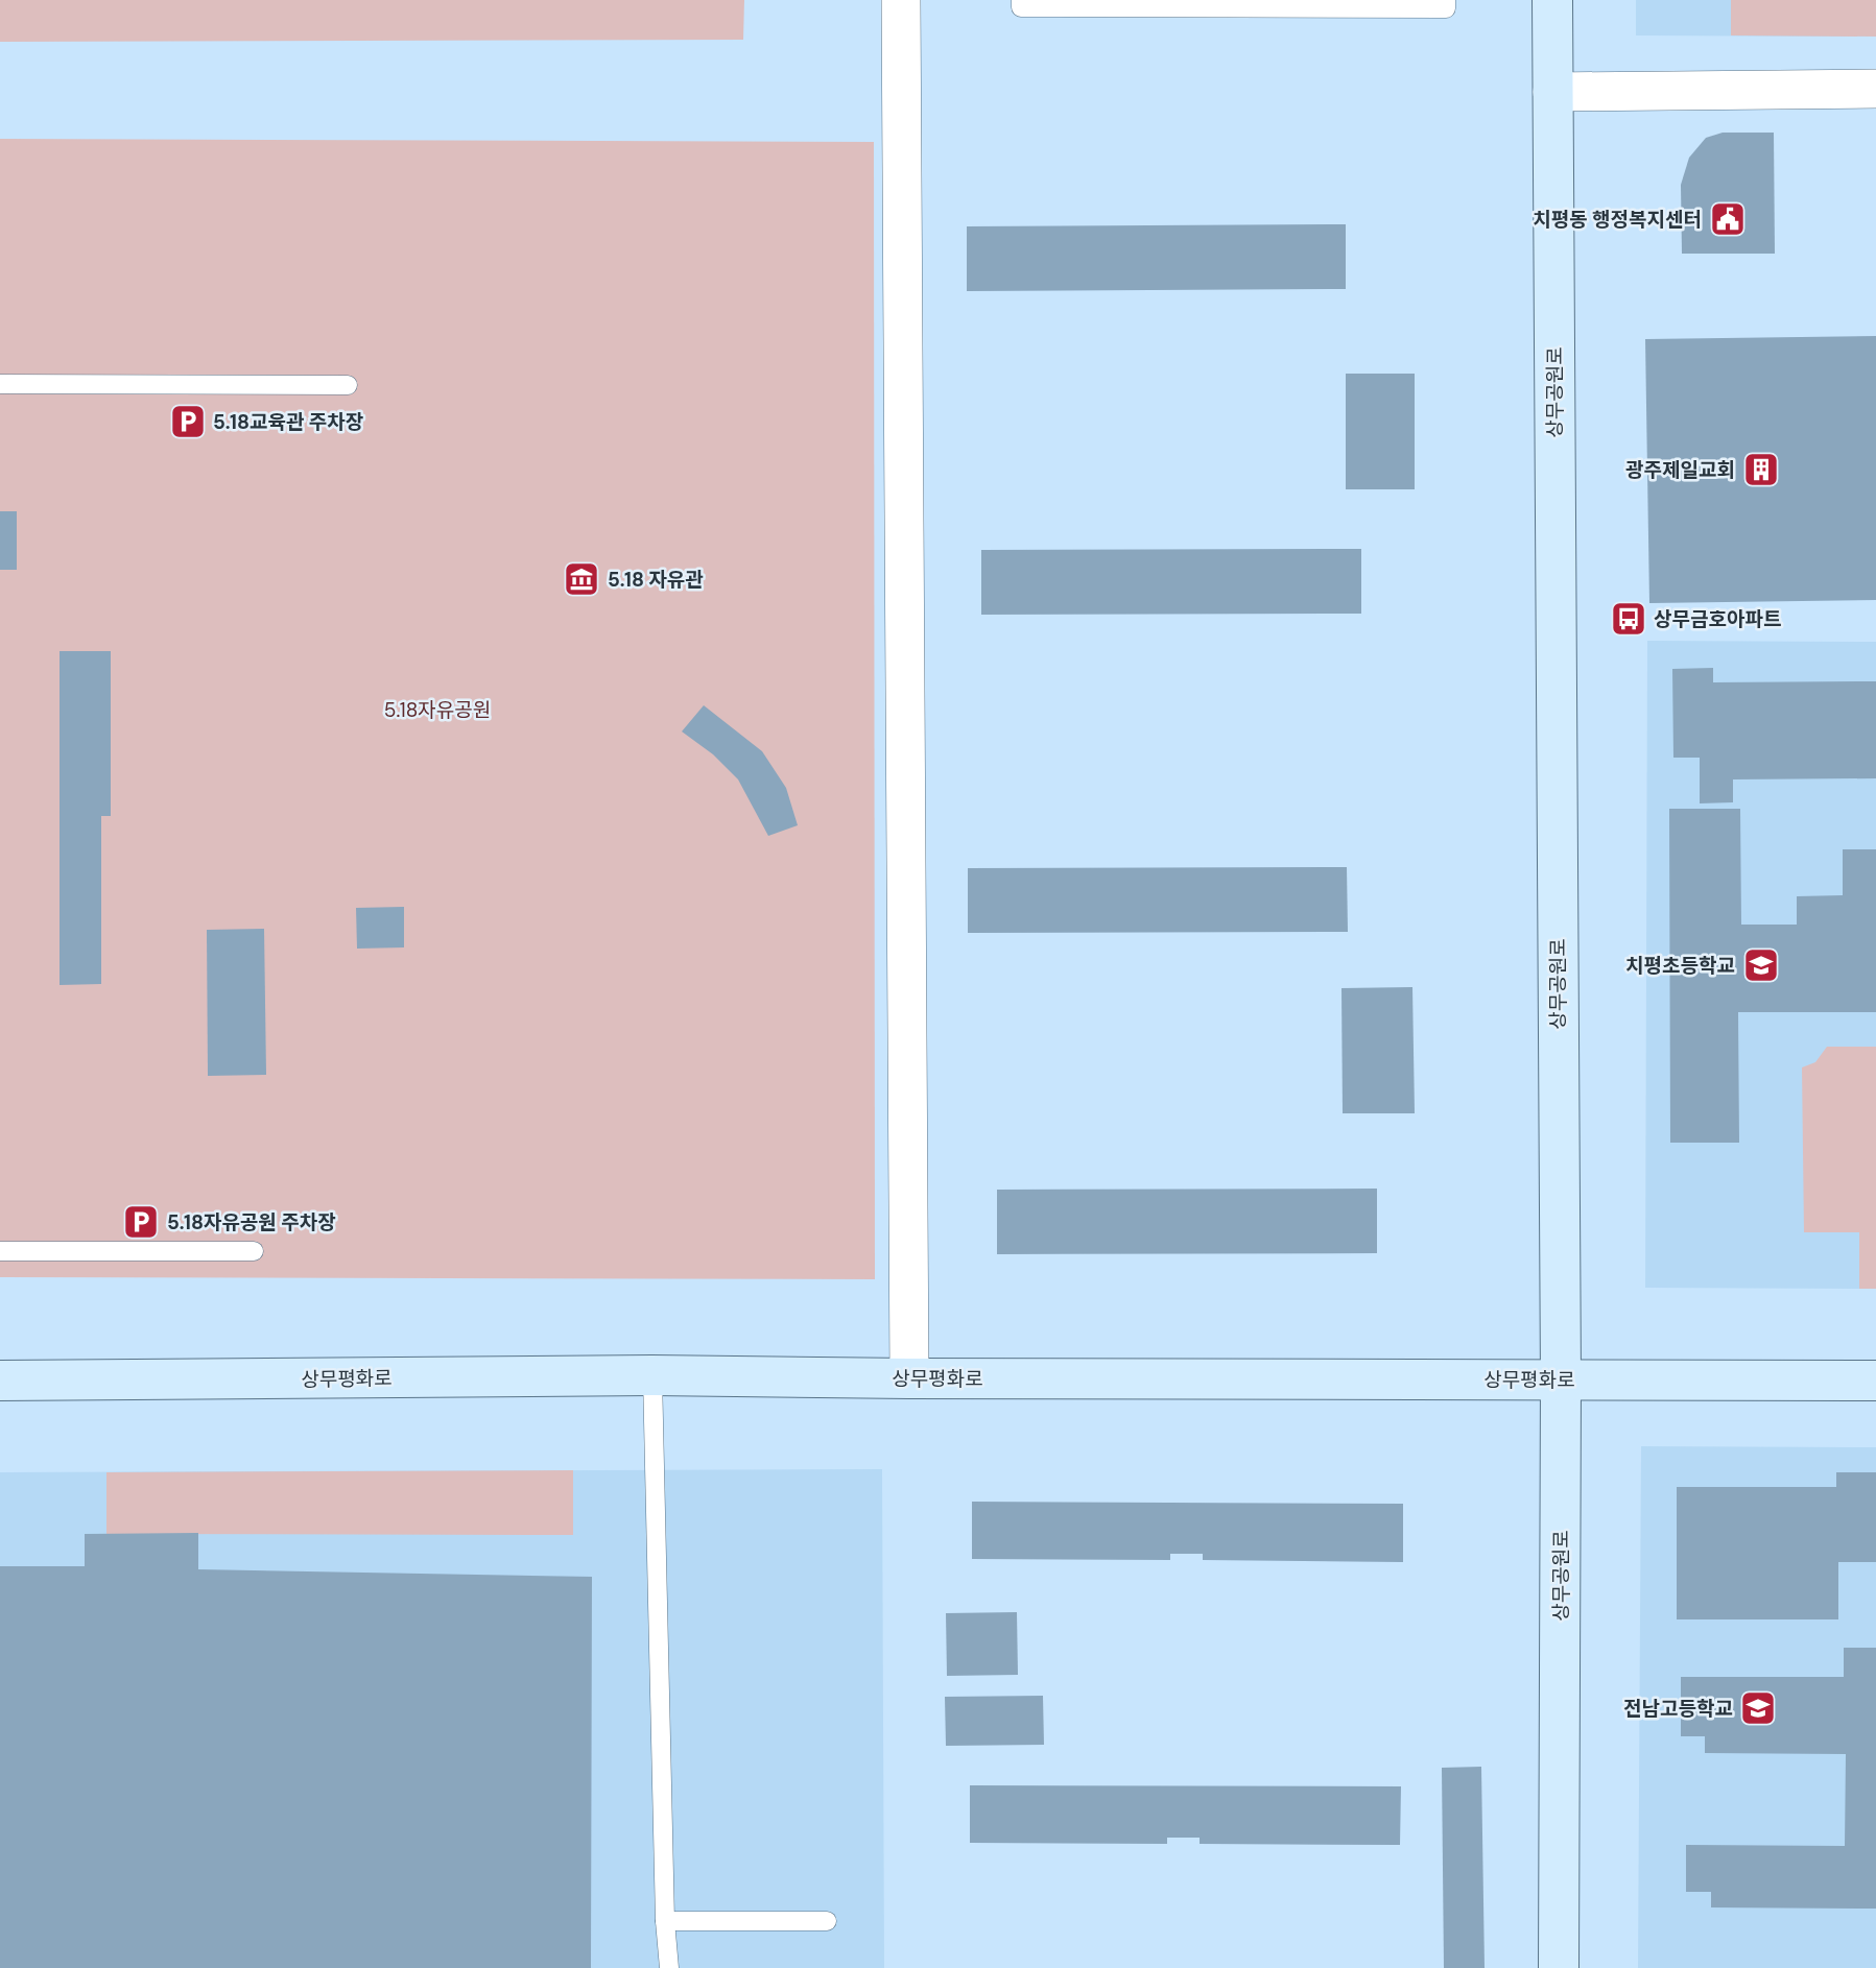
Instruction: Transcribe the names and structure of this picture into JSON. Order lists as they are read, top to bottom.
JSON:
{
  "streets": {
    "street": ["상무공원로", "상무평화로"]
  },
  "crossings": [
    ["상무공원로", "상무평화로"]
  ],
  "parks": ["5.18자유공원"],
  "places": {
    "public building": ["치평동 행정복지센터"],
    "parking": ["5.18교육관 주차장", "5.18자유공원 주차장"],
    "building": ["광주제일교회"],
    "museum": ["5.18 자유관"],
    "bus stop": ["상무금호아파트"],
    "school or university": ["치평초등학교", "전남고등학교"]
  }
}
